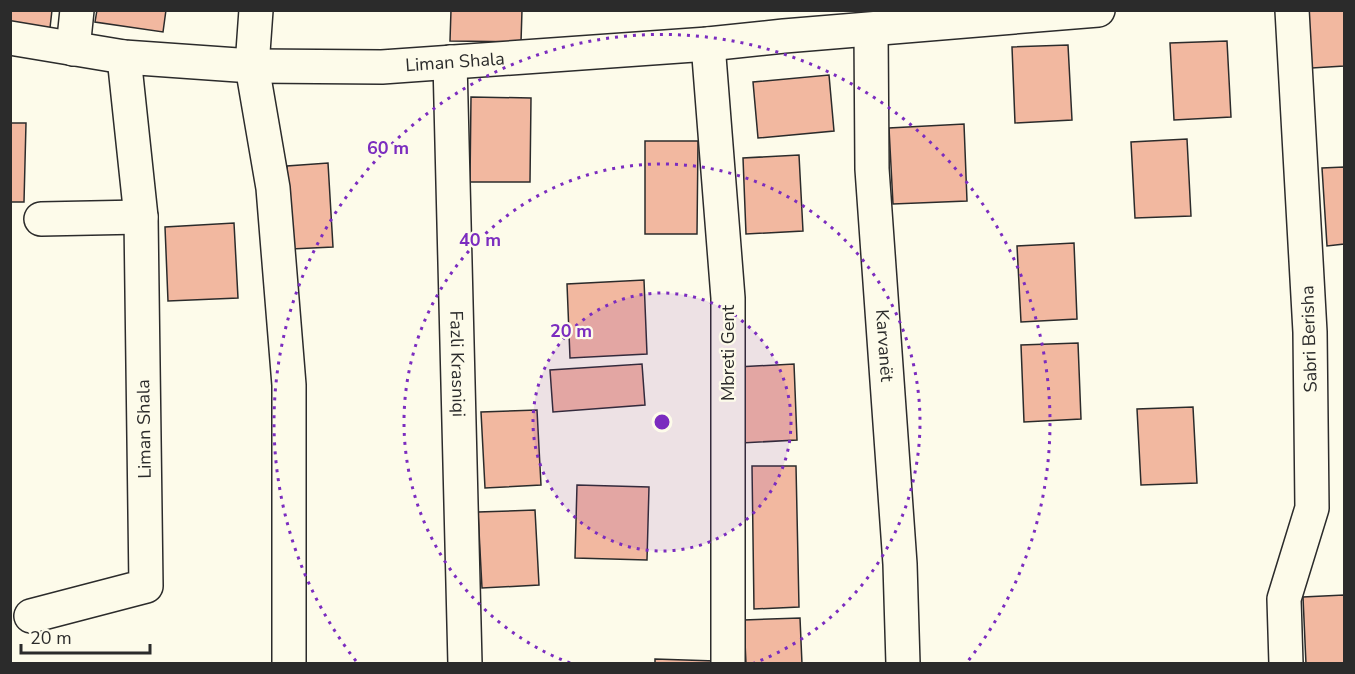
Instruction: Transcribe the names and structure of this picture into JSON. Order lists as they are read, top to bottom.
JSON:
{
  "streets": {
    "street": [
      "Liman Shala",
      "Sabri Berisha",
      "Karvanët",
      "Mbreti Gent",
      "Fazli Krasniqi"
    ]
  },
  "crossings": [
    ["Liman Shala", "Karvanët"],
    ["Liman Shala", "Mbreti Gent"],
    ["Liman Shala", "Fazli Krasniqi"]
  ],
  "scale_bar": "20 m",
  "rings": ["60 m", "40 m", "20 m"]
}
